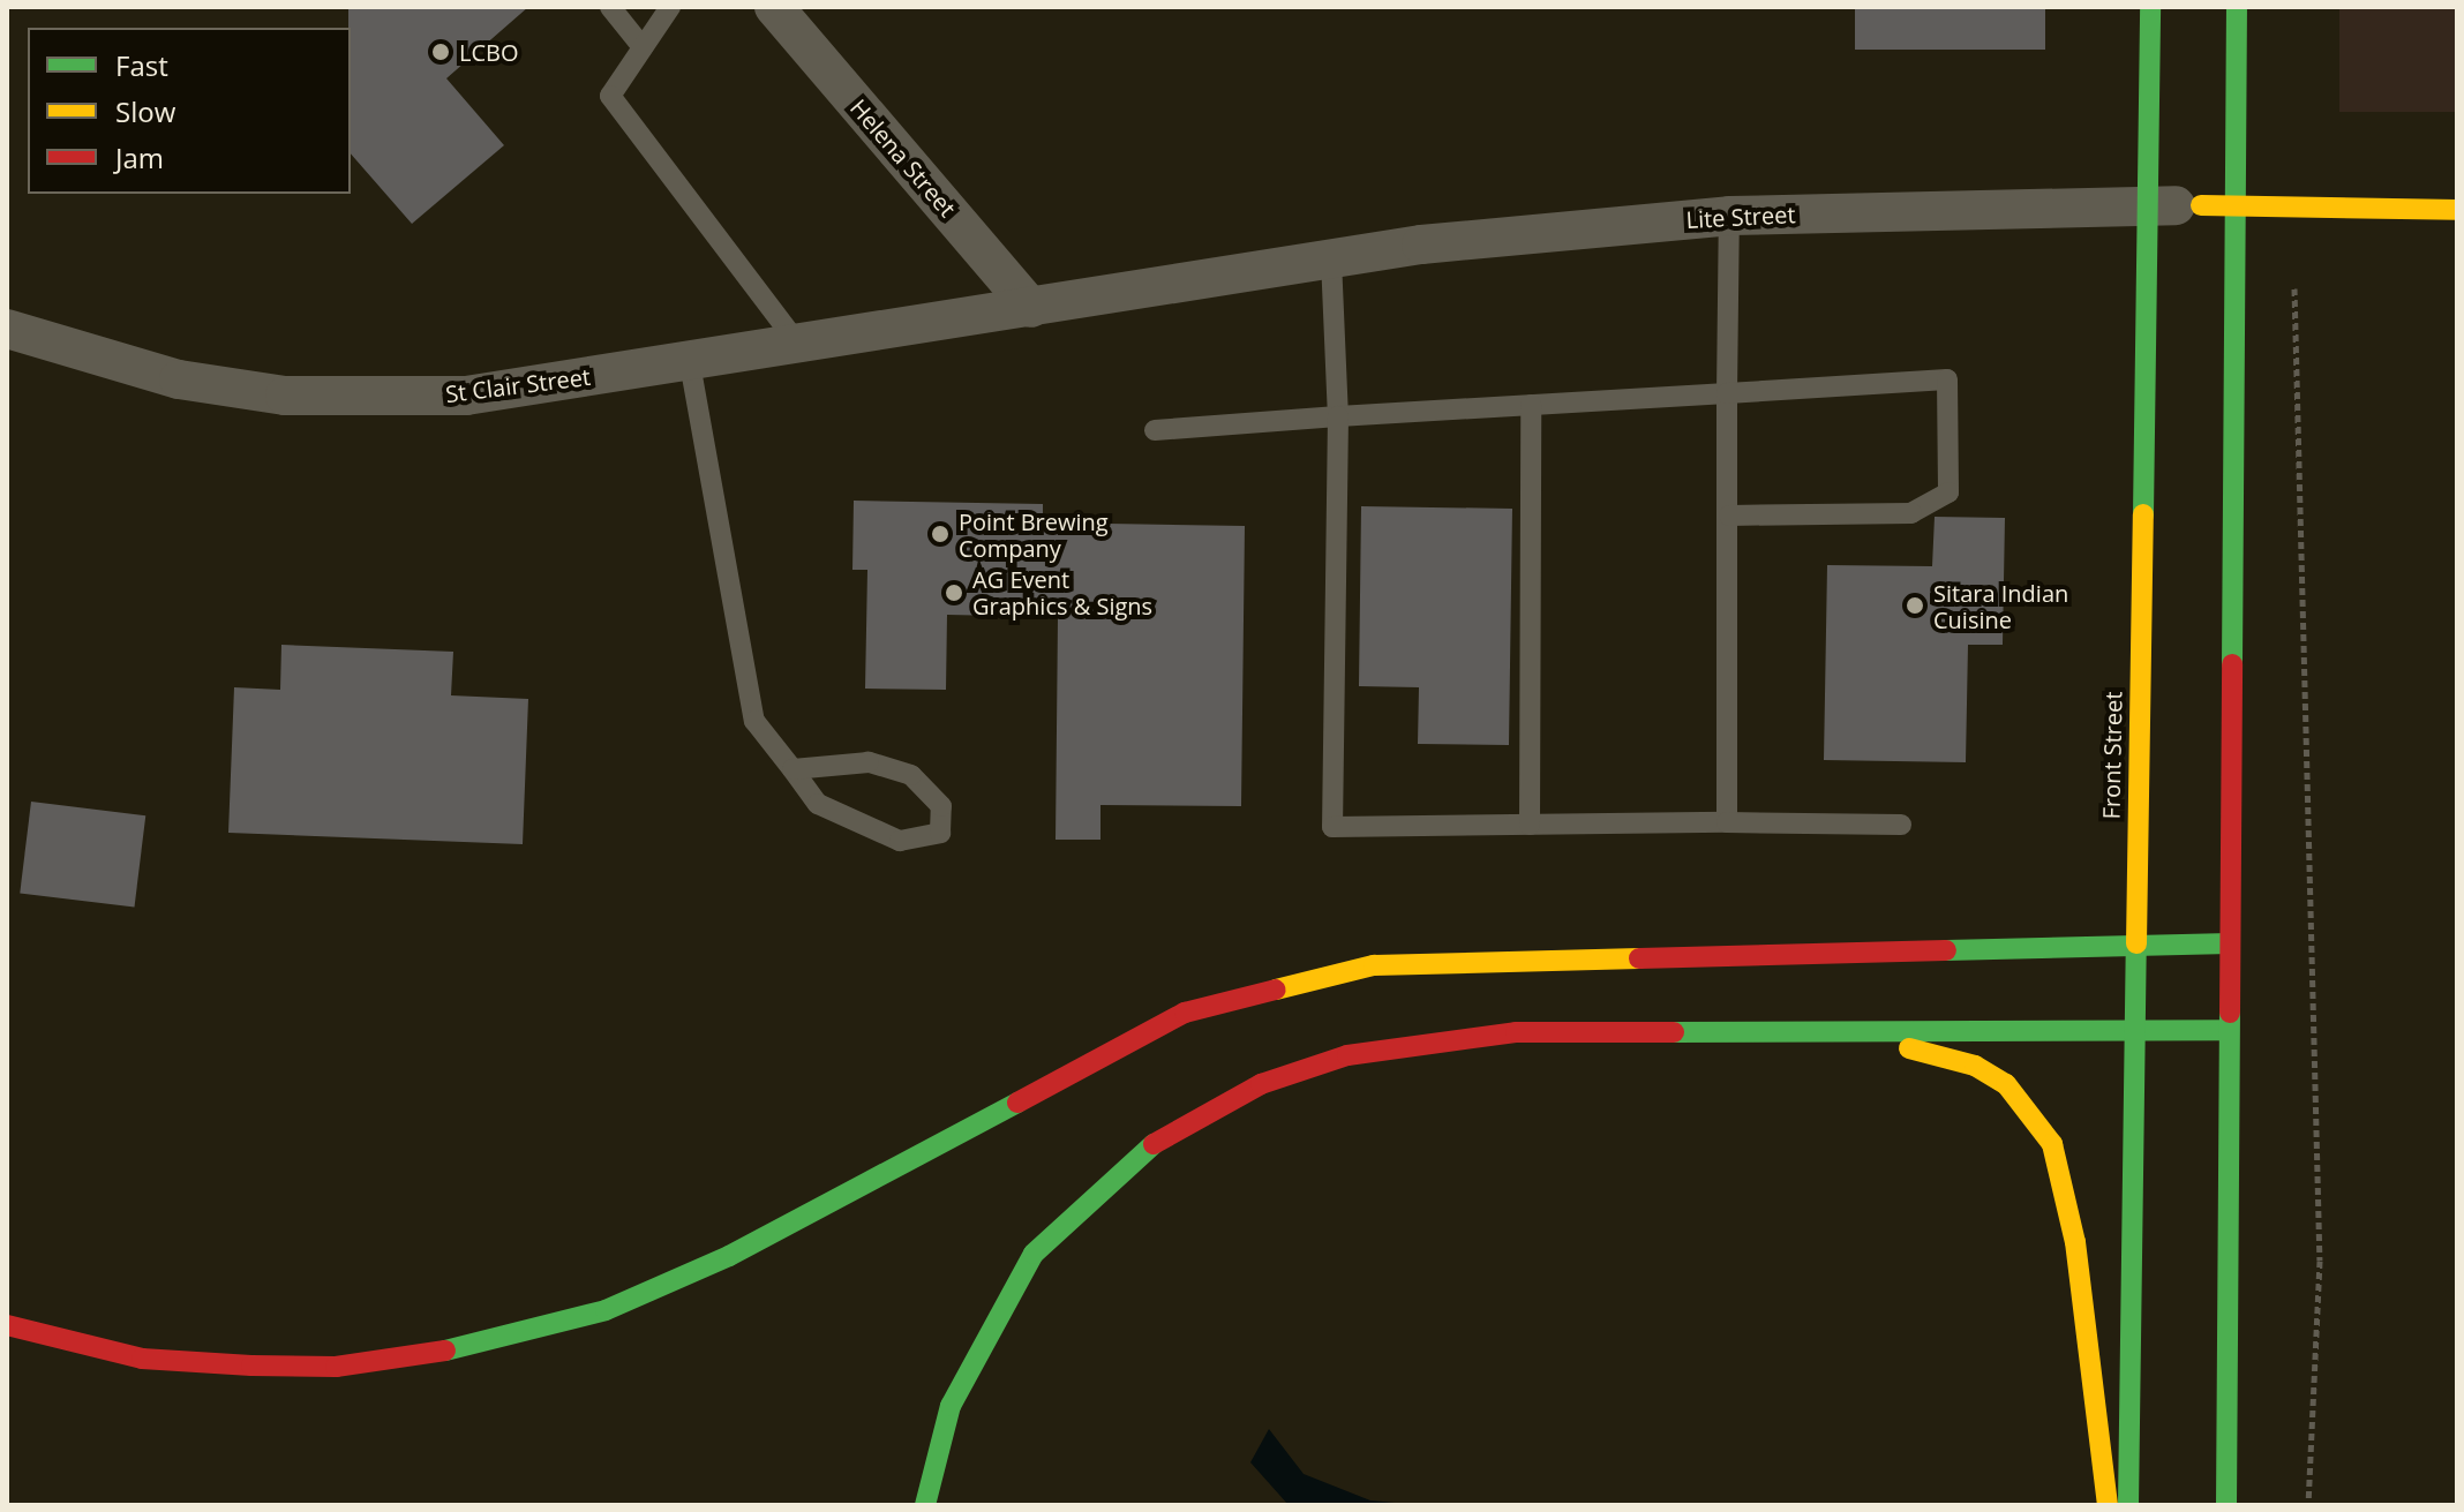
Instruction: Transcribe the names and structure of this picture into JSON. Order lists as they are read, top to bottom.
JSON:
{
  "streets": {
    "main road": ["Lite Street", "Front Street"],
    "street": ["Helena Street", "St Clair Street"]
  },
  "crossings": [
    ["Helena Street", "Lite Street"],
    ["Helena Street", "St Clair Street"],
    ["Lite Street", "St Clair Street"],
    ["Lite Street", "Front Street"]
  ],
  "places": [
    "LCBO",
    "Point Brewing Company",
    "AG Event Graphics & Signs",
    "Sitara Indian Cuisine"
  ],
  "legend": ["Fast", "Slow", "Jam"]
}
